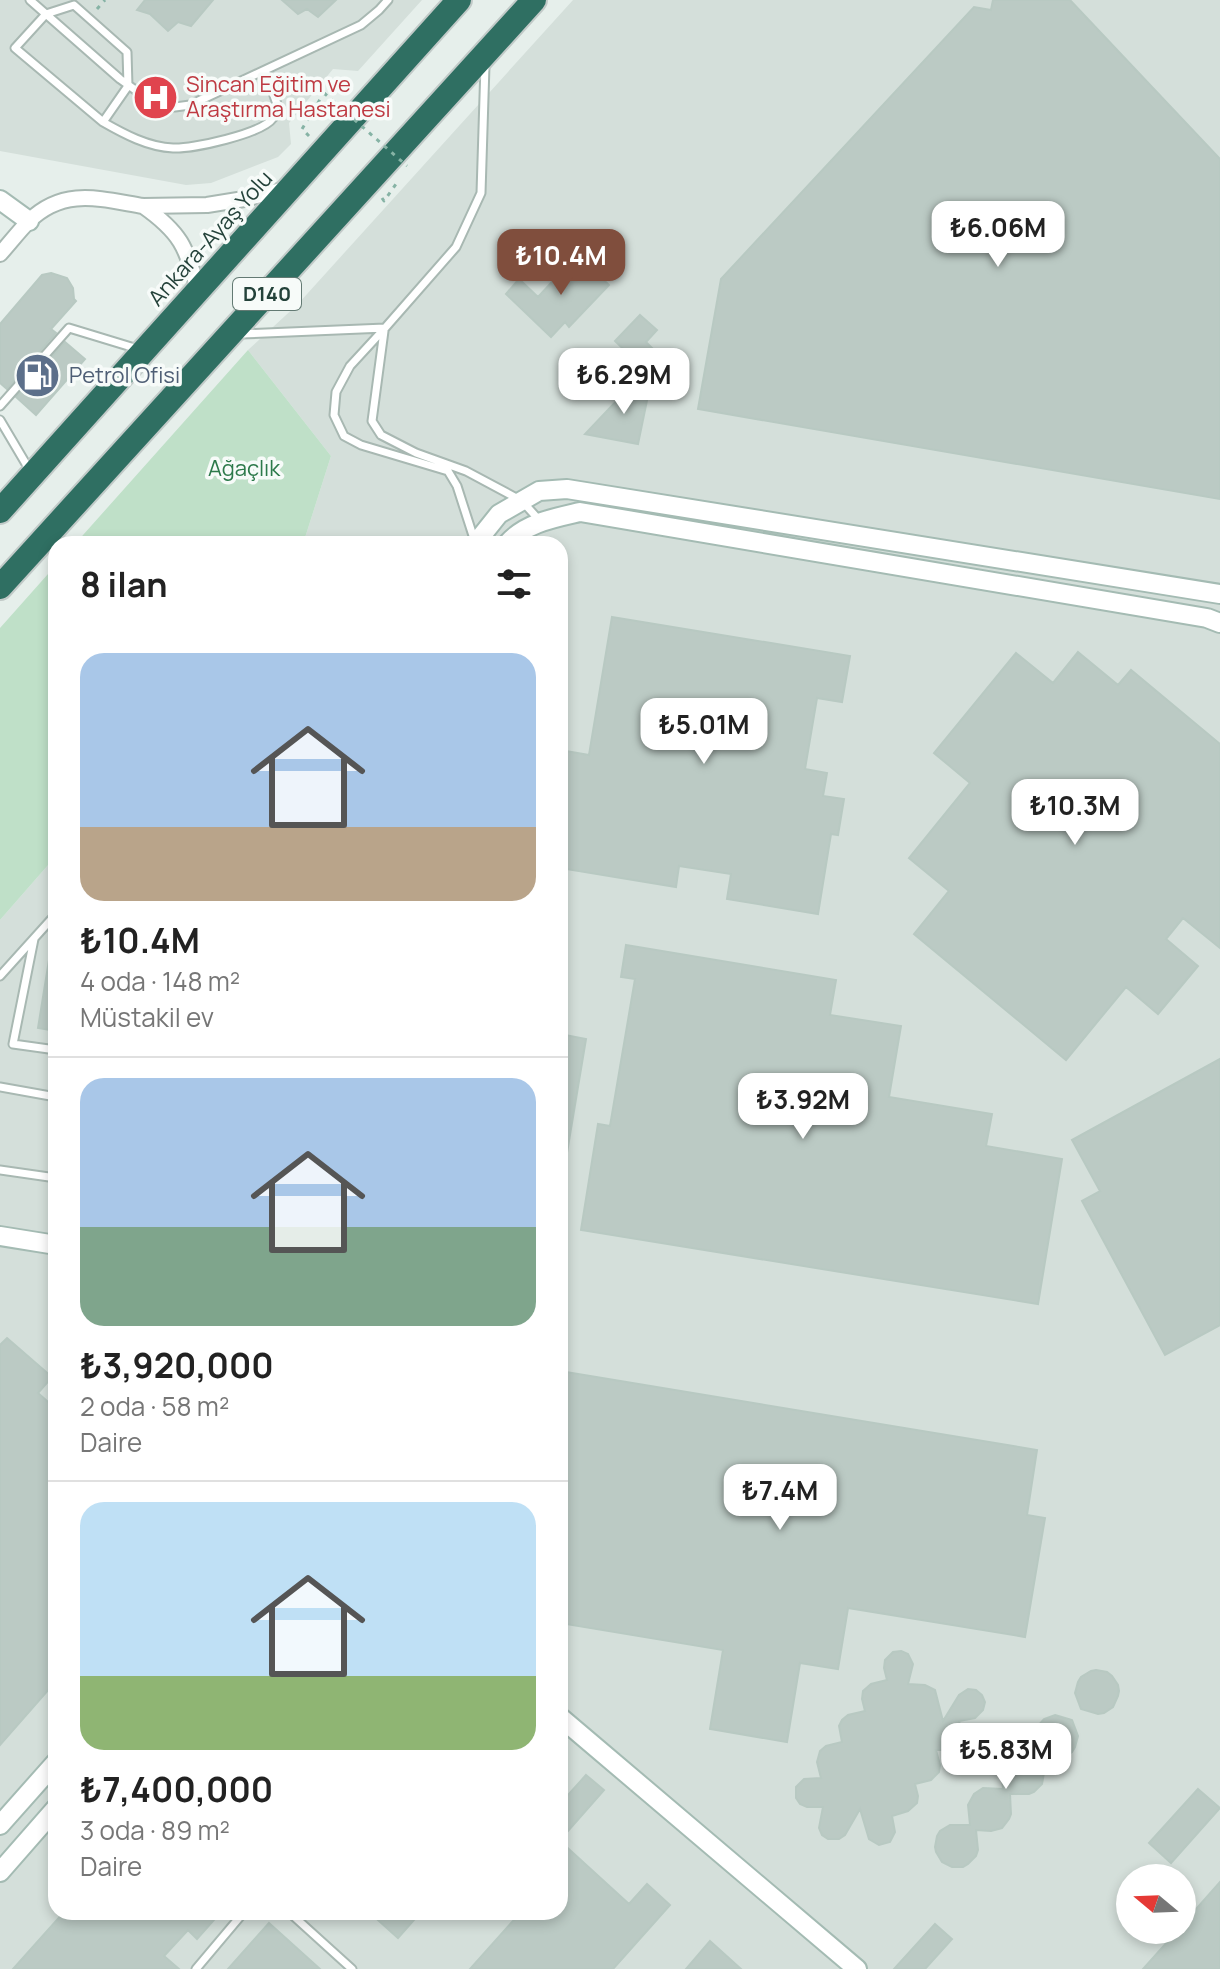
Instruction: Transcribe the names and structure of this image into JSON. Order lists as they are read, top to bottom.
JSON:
{
  "streets": {
    "highway": ["Ankara-Ayaş Yolu", "D140"]
  },
  "parks": ["Ağaçlık"],
  "places": {
    "hospital": ["Sincan Eğitim ve Araştırma Hastanesi"],
    "fuel station": ["Petrol Ofisi"]
  },
  "north": "left",
  "page": {
    "price": [
      "₺6.06M",
      "₺10.4M",
      "₺6.29M",
      "₺5.01M",
      "₺10.3M",
      "₺3.92M",
      "₺7.4M",
      "₺5.83M"
    ],
    "heading": "8 ilan",
    "list": [
      {
        "name": "₺10.4M",
        "note": "4 oda · 148 m² · Müstakil ev"
      },
      {
        "name": "₺3,920,000",
        "note": "2 oda · 58 m² · Daire"
      },
      {
        "name": "₺7,400,000",
        "note": "3 oda · 89 m² · Daire"
      }
    ]
  }
}
